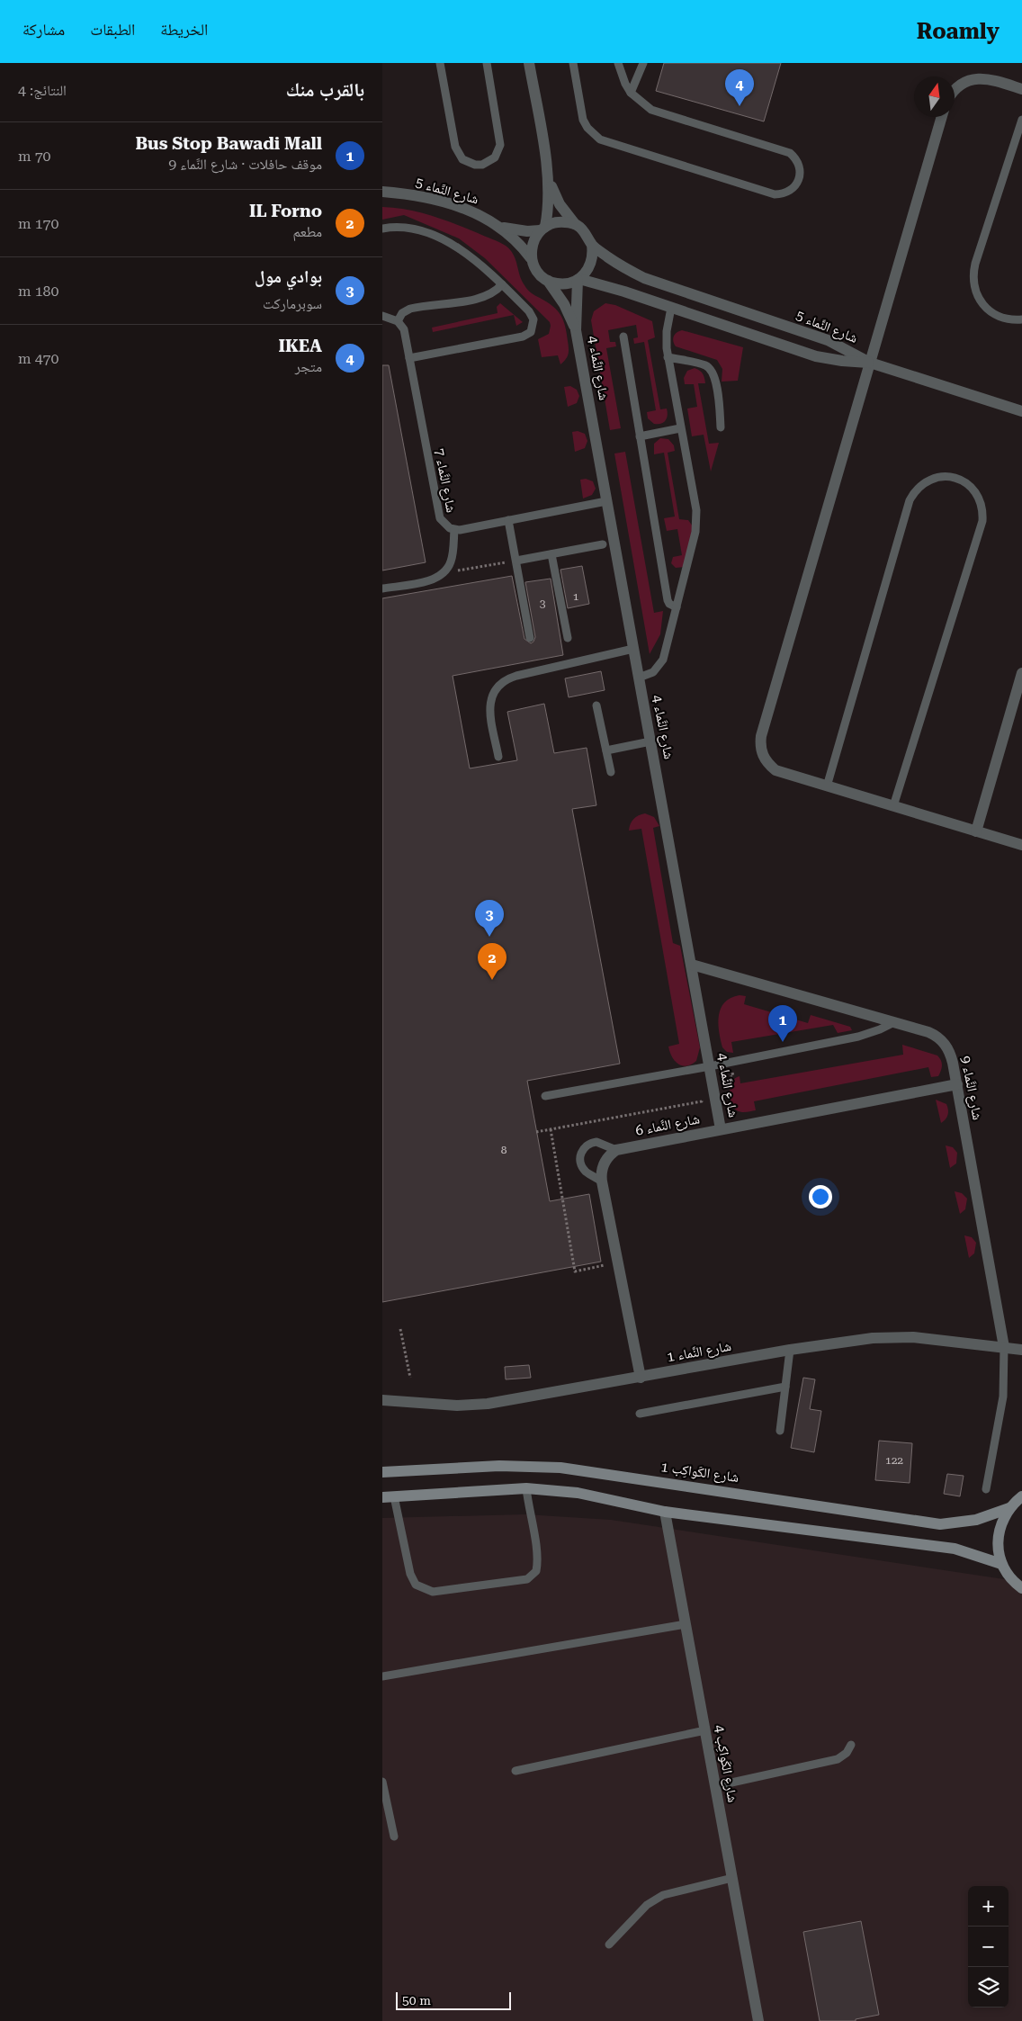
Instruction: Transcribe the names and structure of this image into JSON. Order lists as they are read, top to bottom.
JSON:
{
  "streets": {
    "street": [
      "شارع النَّماء 5",
      "شارع النَّماء 4",
      "شارع النَّماء 9",
      "شارع النَّماء 6",
      "شارع النَّماء 1",
      "شارع الكَواكِب 1",
      "شارع الكَواكِب 4"
    ],
    "lane": ["شارع النَّماء 7"]
  },
  "crossings": [
    ["شارع النَّماء 5", "شارع النَّماء 4"],
    ["شارع النَّماء 4", "شارع النَّماء 7"],
    ["شارع النَّماء 4", "شارع النَّماء 9"],
    ["شارع النَّماء 4", "شارع النَّماء 6"],
    ["شارع النَّماء 9", "شارع النَّماء 6"],
    ["شارع النَّماء 9", "شارع النَّماء 1"]
  ],
  "house_numbers": [
    "1",
    "3",
    "8",
    "122"
  ],
  "scale_bar": "50 m",
  "north": "top",
  "page": {
    "header": "Roamly",
    "nav": ["الخريطة", "الطبقات", "مشاركة"],
    "heading": ["بالقرب منك", "النتائج: 4"],
    "pins": [
      "4",
      "3",
      "2",
      "1"
    ],
    "list": [
      {
        "mark": "1",
        "name": "Bus Stop Bawadi Mall",
        "note": "موقف حافلات · شارع النَّماء 9",
        "value": "70 m"
      },
      {
        "mark": "2",
        "name": "IL Forno",
        "note": "مطعم",
        "value": "170 m"
      },
      {
        "mark": "3",
        "name": "بوادي مول",
        "note": "سوبرماركت",
        "value": "180 m"
      },
      {
        "mark": "4",
        "name": "IKEA",
        "note": "متجر",
        "value": "470 m"
      }
    ],
    "map_buttons": ["+", "−"],
    "scale": "50 m"
  }
}
